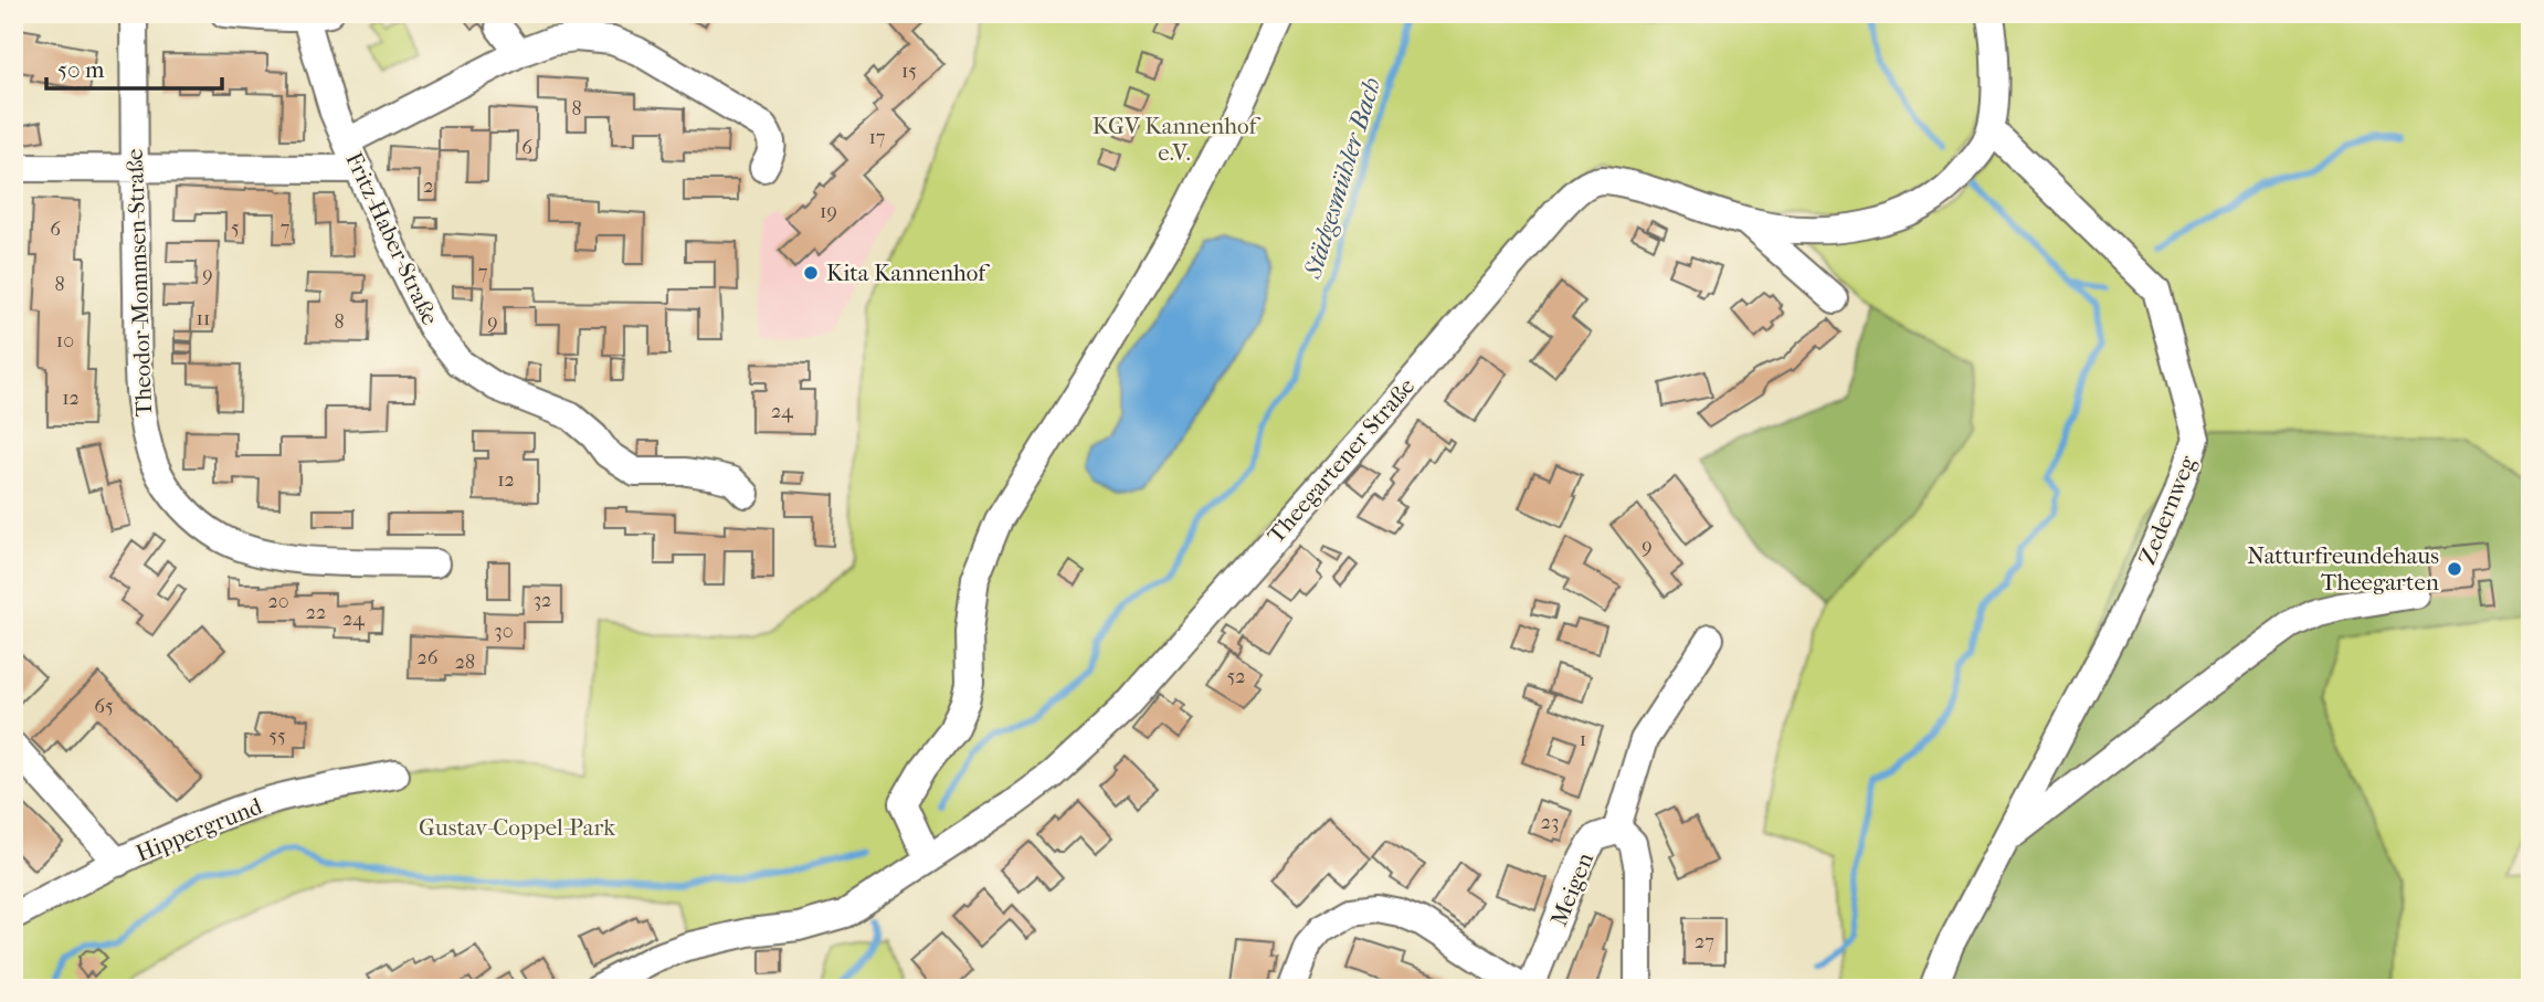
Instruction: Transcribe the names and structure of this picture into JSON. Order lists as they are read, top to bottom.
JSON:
{
  "streets": {
    "street": [
      "Fritz-Haber-Straße",
      "Theodor-Mommsen-Straße",
      "Theegartener Straße",
      "Zedernweg",
      "Hippergrund",
      "Meigen"
    ]
  },
  "crossings": [
    ["Theegartener Straße", "Zedernweg"]
  ],
  "water": ["Städgesmühler Bach"],
  "parks": ["KGV Kannenhof e.V.", "Gustav-Coppel-Park"],
  "places": ["Kita Kannenhof", "Natturfreundehaus Theegarten"],
  "house_numbers": [
    "15",
    "8",
    "17",
    "6",
    "2",
    "19",
    "5",
    "7",
    "6",
    "7",
    "9",
    "8",
    "11",
    "8",
    "9",
    "10",
    "12",
    "24",
    "12",
    "9",
    "32",
    "20",
    "22",
    "24",
    "30",
    "26",
    "28",
    "52",
    "65",
    "55",
    "1",
    "23",
    "27"
  ],
  "scale_bar": "50 m"
}
